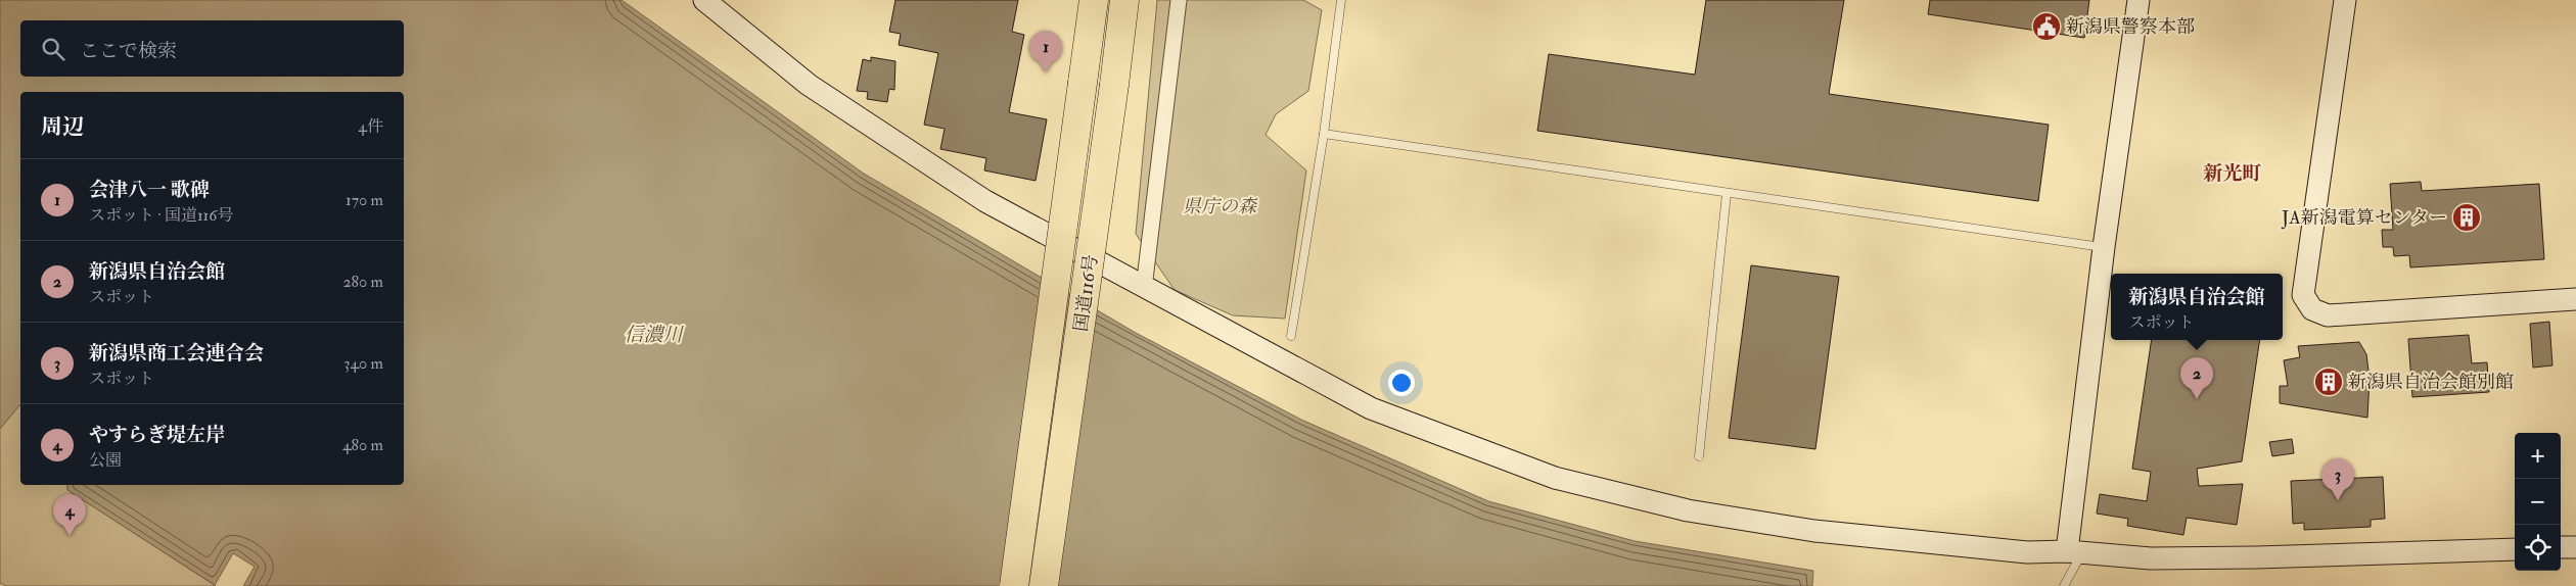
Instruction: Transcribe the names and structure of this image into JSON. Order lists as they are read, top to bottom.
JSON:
{
  "streets": {
    "highway": ["国道116号"]
  },
  "districts": ["新光町"],
  "water": ["信濃川"],
  "parks": ["県庁の森"],
  "places": {
    "public building": ["新潟県警察本部"],
    "building": ["JA新潟電算センター", "新潟県自治会館別館"]
  },
  "page": {
    "search": "ここで検索",
    "pins": [
      "1",
      "2",
      "3",
      "4"
    ],
    "heading": ["周辺", "4件"],
    "list": [
      {
        "mark": "1",
        "name": "会津八一 歌碑",
        "note": "スポット · 国道116号",
        "value": "170 m"
      },
      {
        "mark": "2",
        "name": "新潟県自治会館",
        "note": "スポット",
        "value": "280 m"
      },
      {
        "mark": "3",
        "name": "新潟県商工会連合会",
        "note": "スポット",
        "value": "340 m"
      },
      {
        "mark": "4",
        "name": "やすらぎ堤左岸",
        "note": "公園",
        "value": "480 m"
      }
    ],
    "popup": ["新潟県自治会館", "スポット"],
    "map_buttons": ["+", "−"]
  }
}
